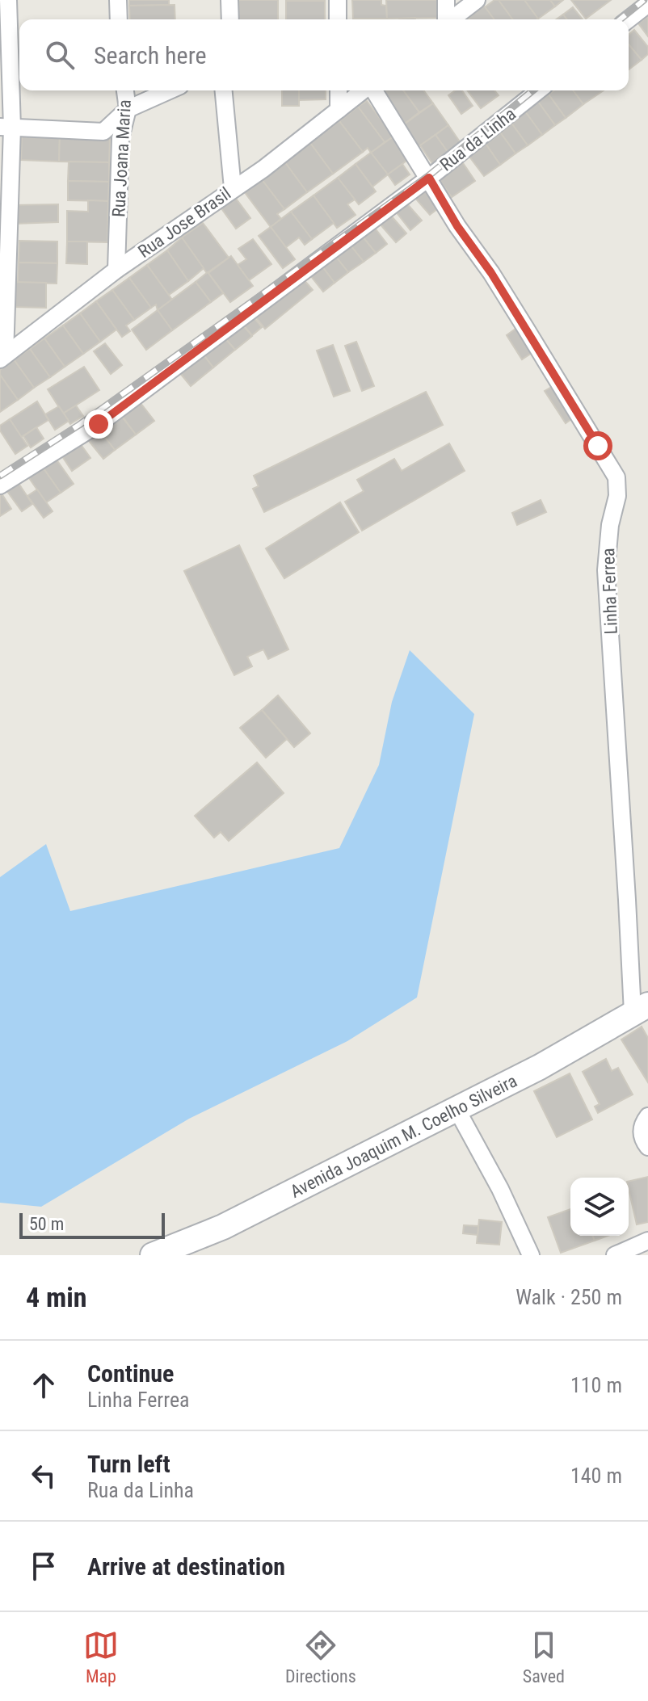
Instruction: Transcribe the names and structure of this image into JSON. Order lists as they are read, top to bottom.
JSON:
{
  "streets": {
    "main road": ["Avenida Joaquim M. Coelho Silveira"],
    "street": [
      "Rua da Linha",
      "Rua Joana Maria",
      "Rua Jose Brasil",
      "Linha Ferrea"
    ]
  },
  "crossings": [
    ["Rua da Linha", "Linha Ferrea"],
    ["Rua Joana Maria", "Rua Jose Brasil"],
    ["Linha Ferrea", "Avenida Joaquim M. Coelho Silveira"]
  ],
  "scale_bar": "50 m",
  "page": {
    "search": "Search here",
    "scale": "50 m",
    "heading": ["4 min", "Walk · 250 m"],
    "list": [
      ["Continue", "Linha Ferrea", "110 m"],
      ["Turn left", "Rua da Linha", "140 m"],
      "Arrive at destination"
    ],
    "nav": ["Map", "Directions", "Saved"]
  }
}
